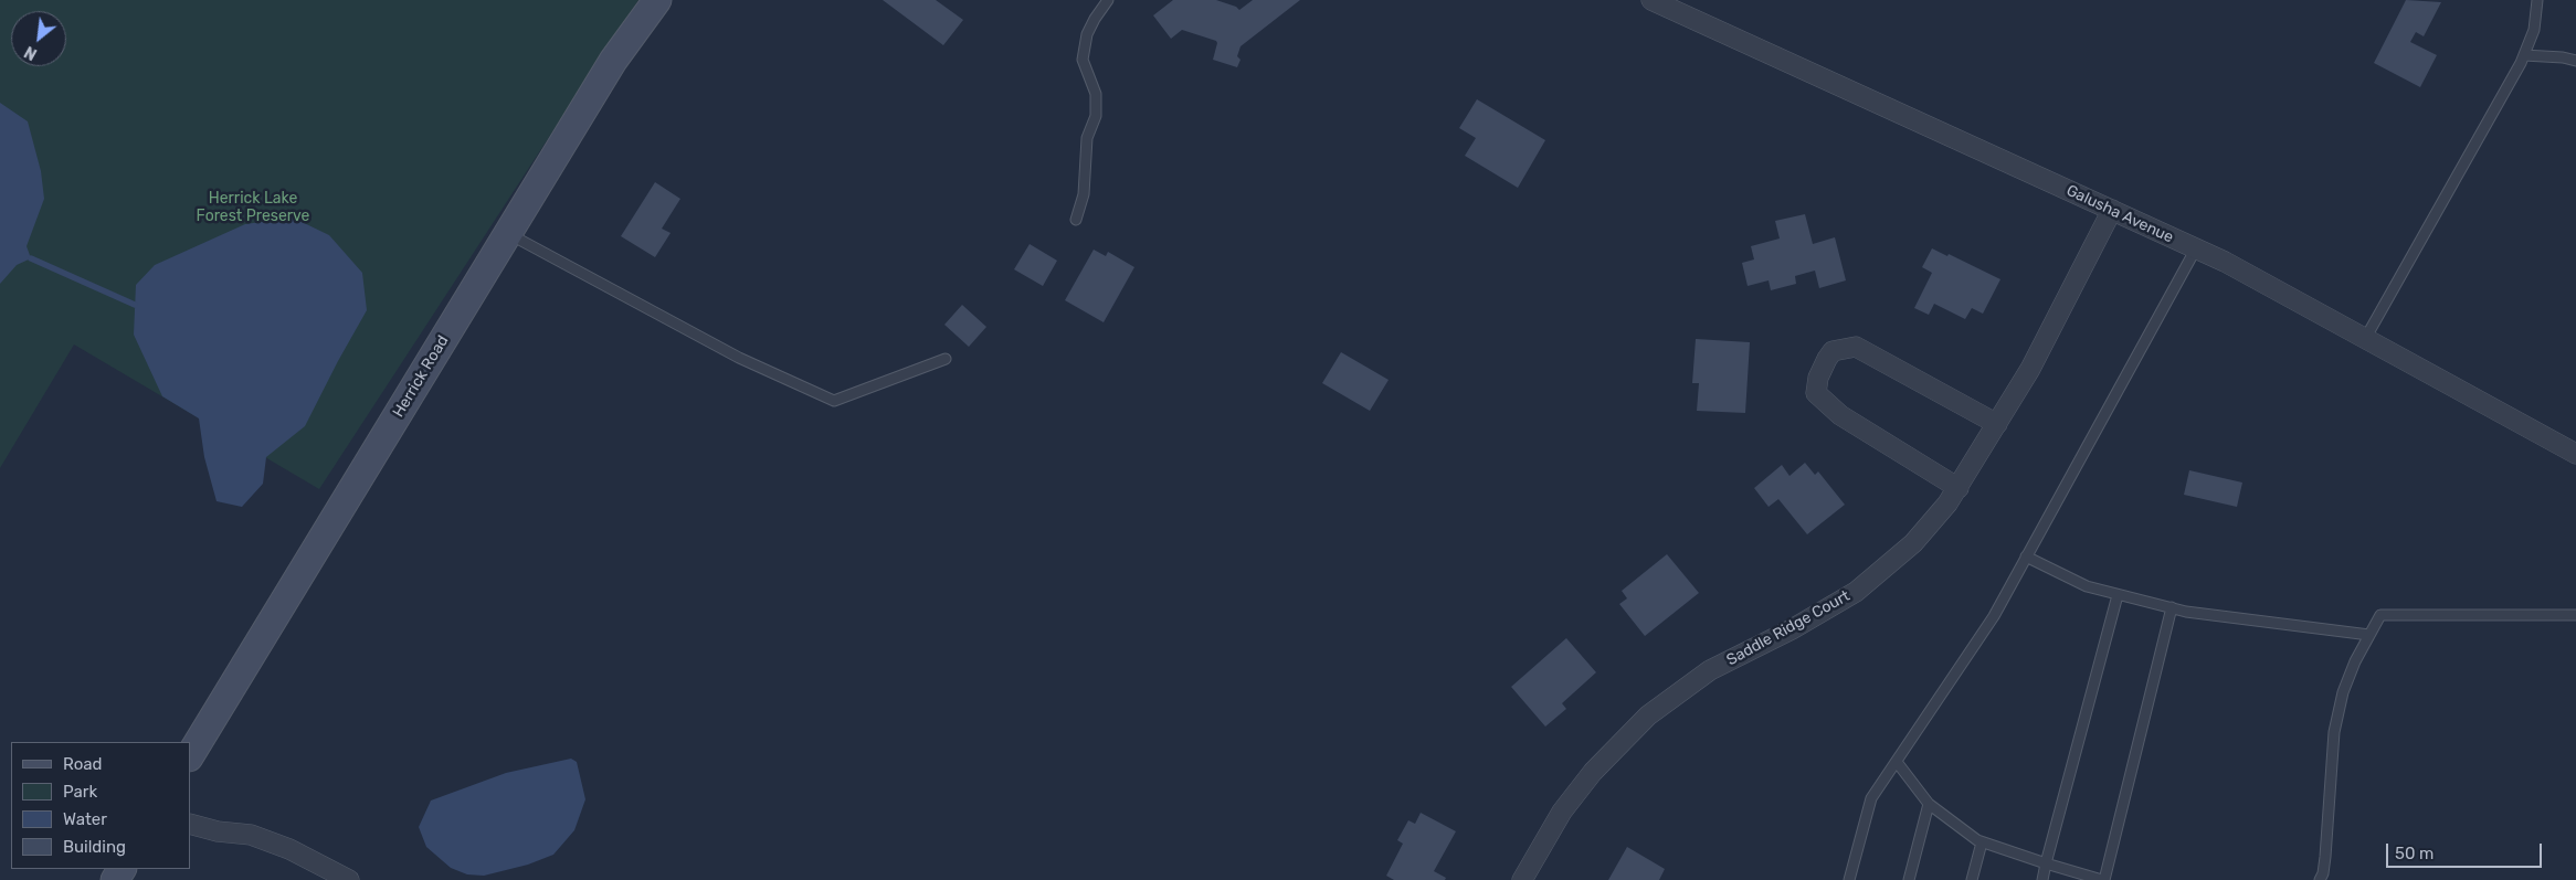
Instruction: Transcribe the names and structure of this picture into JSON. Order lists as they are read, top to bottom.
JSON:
{
  "streets": {
    "street": ["Galusha Avenue", "Herrick Road", "Saddle Ridge Court"]
  },
  "crossings": [
    ["Galusha Avenue", "Saddle Ridge Court"]
  ],
  "parks": ["Herrick Lake Forest Preserve"],
  "legend": [
    "Road",
    "Park",
    "Water",
    "Building"
  ],
  "scale_bar": "50 m",
  "north": "bottom left"
}
